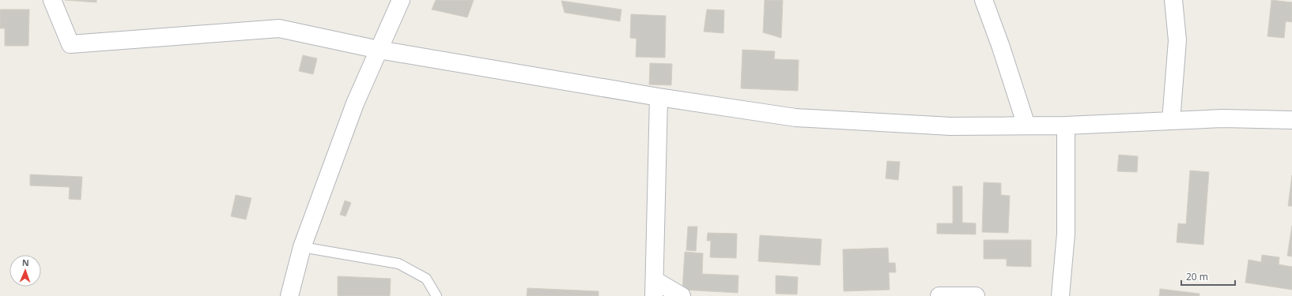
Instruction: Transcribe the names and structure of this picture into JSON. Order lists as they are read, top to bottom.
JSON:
{
  "scale_bar": "20 m",
  "north": "top"
}
